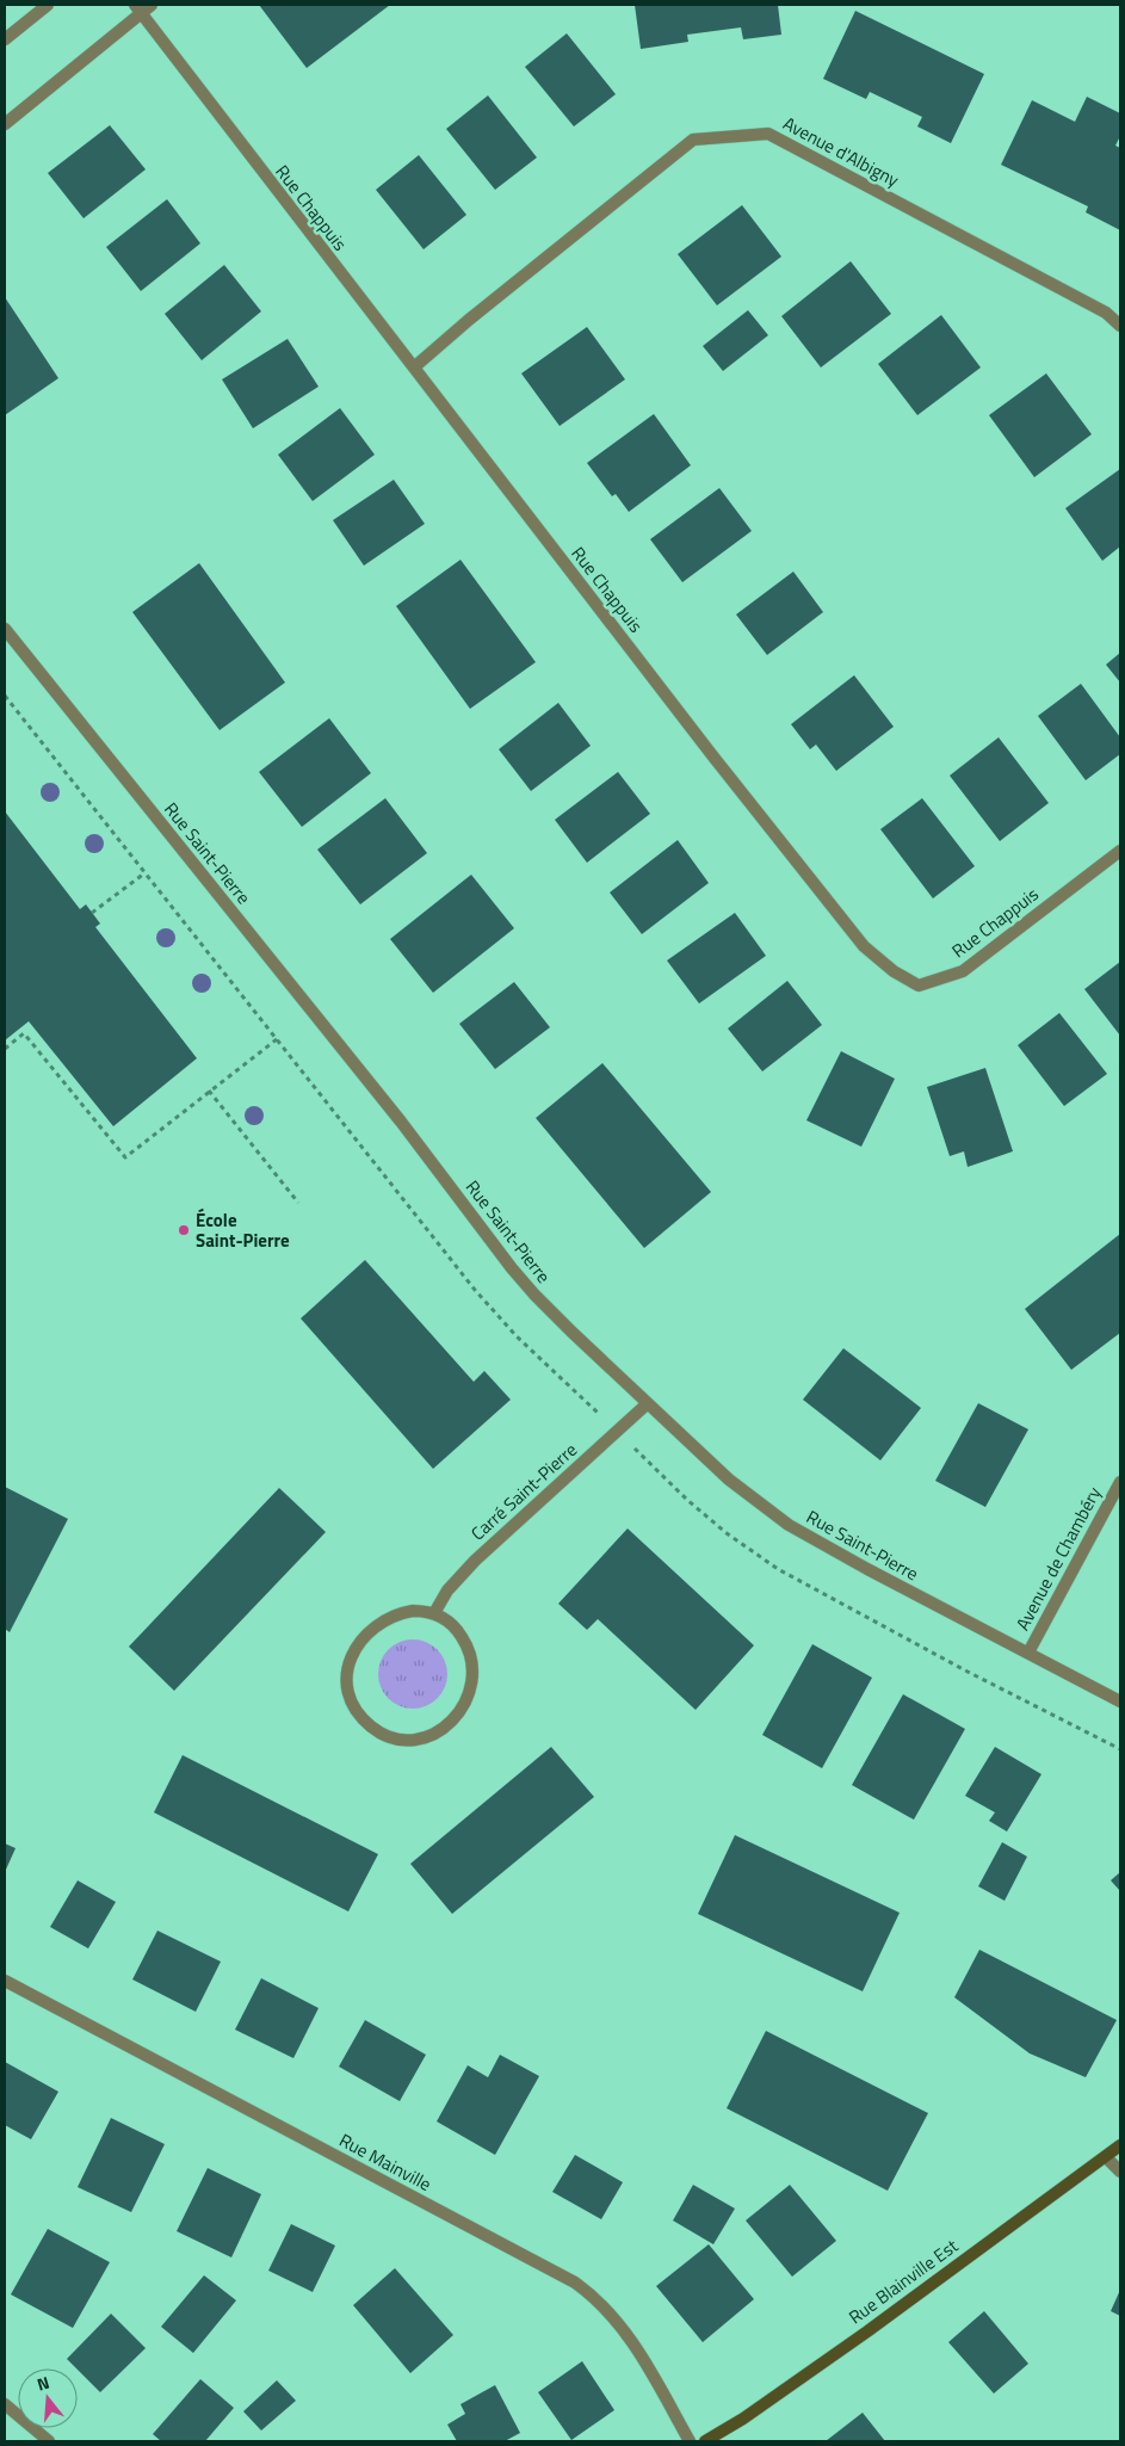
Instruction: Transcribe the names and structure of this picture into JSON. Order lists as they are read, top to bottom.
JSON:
{
  "streets": {
    "street": [
      "Avenue d'Albigny",
      "Rue Chappuis",
      "Rue Saint-Pierre",
      "Carré Saint-Pierre",
      "Avenue de Chambéry",
      "Rue Mainville",
      "Rue Blainville Est"
    ]
  },
  "crossings": [
    ["Avenue d'Albigny", "Rue Chappuis"],
    ["Rue Saint-Pierre", "Carré Saint-Pierre"],
    ["Rue Saint-Pierre", "Avenue de Chambéry"]
  ],
  "places": ["École Saint-Pierre"],
  "north": "top"
}
